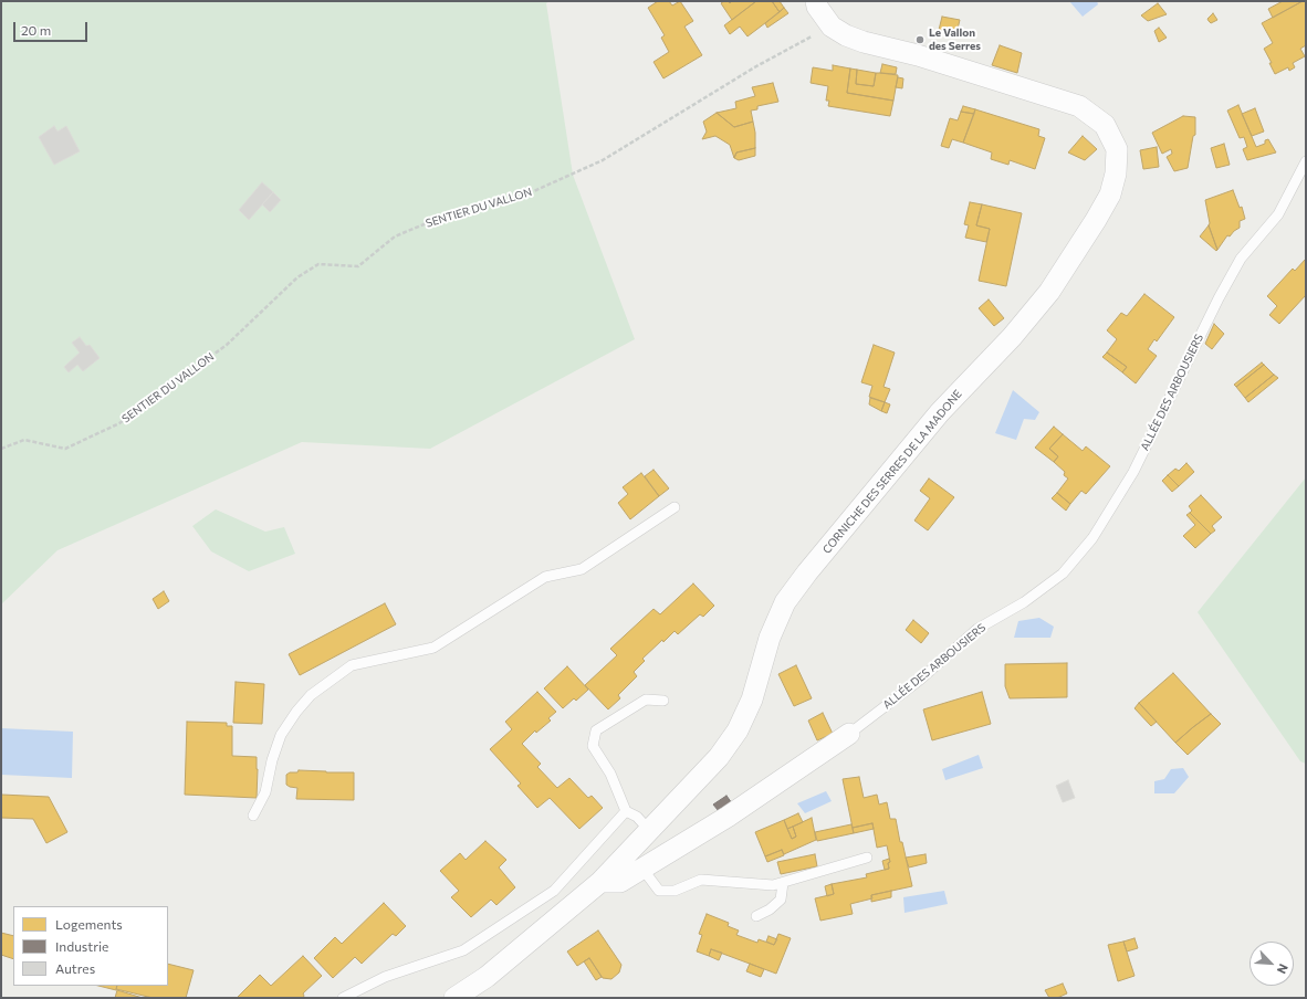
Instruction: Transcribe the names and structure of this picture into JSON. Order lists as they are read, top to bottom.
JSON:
{
  "streets": {
    "street": ["ALLÉE DES ARBOUSIERS", "CORNICHE DES SERRES DE LA MADONE"],
    "path": ["SENTIER DU VALLON"]
  },
  "crossings": [
    ["SENTIER DU VALLON", "CORNICHE DES SERRES DE LA MADONE"],
    ["ALLÉE DES ARBOUSIERS", "CORNICHE DES SERRES DE LA MADONE"]
  ],
  "places": ["Le Vallon des Serres"],
  "legend": ["Logements", "Industrie", "Autres"],
  "scale_bar": "20 m",
  "north": "bottom right"
}
